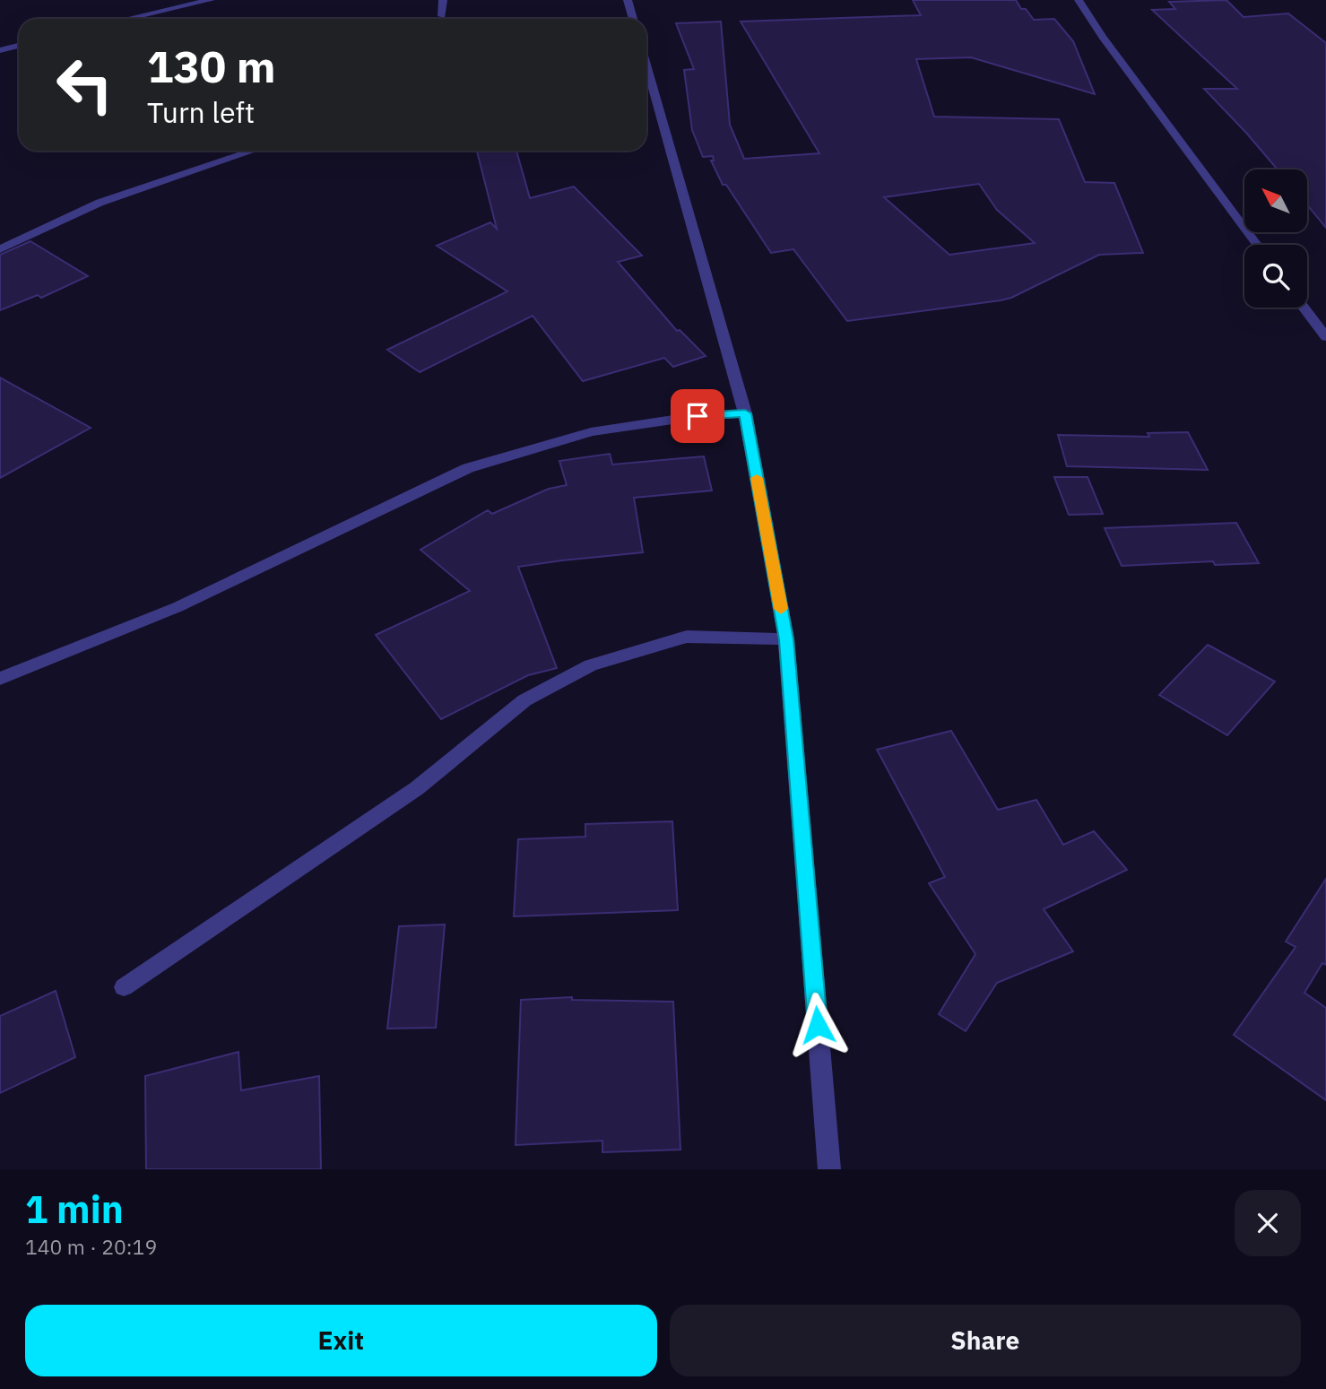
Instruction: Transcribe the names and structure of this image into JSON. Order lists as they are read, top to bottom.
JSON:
{
  "north": "top left",
  "page": {
    "turn": ["130 m", "Turn left"],
    "heading": ["1 min", "140 m · 20:19"],
    "buttons": ["Exit", "Share"]
  }
}
